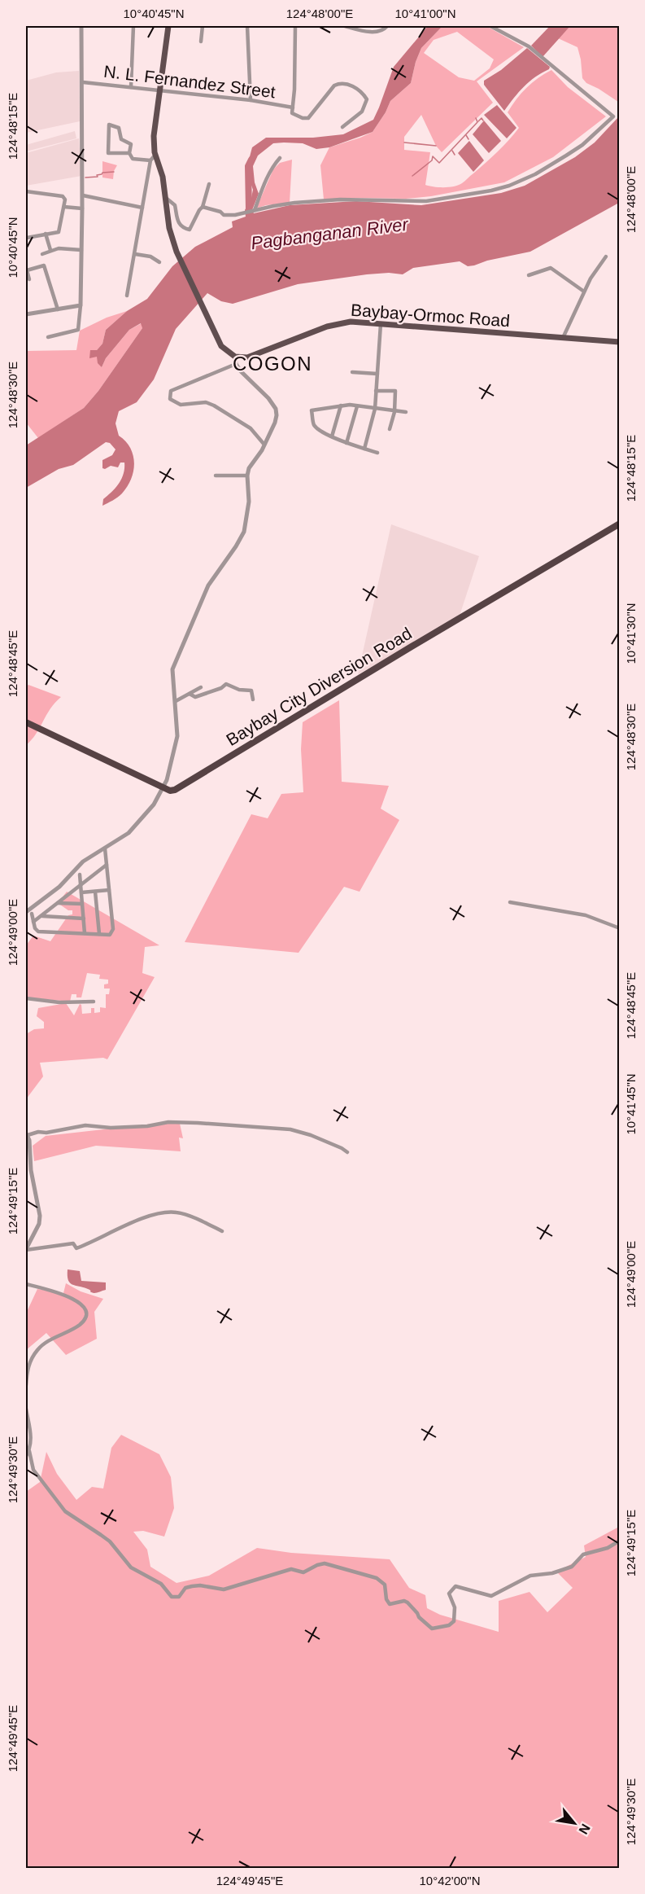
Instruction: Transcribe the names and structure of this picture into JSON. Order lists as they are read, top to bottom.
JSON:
{
  "streets": {
    "highway": ["Baybay City Diversion Road"],
    "main road": ["Baybay-Ormoc Road"],
    "street": ["N. L. Fernandez Street"]
  },
  "districts": ["COGON"],
  "water": ["Pagbanganan River"],
  "north": "bottom right",
  "coordinates": [
    "10°40'45\"N",
    "124°48'00\"E",
    "10°41'00\"N",
    "124°48'15\"E",
    "124°48'30\"E",
    "10°41'30\"N",
    "124°48'45\"E",
    "124°49'00\"E",
    "10°41'45\"N",
    "124°49'15\"E",
    "124°49'30\"E",
    "124°49'45\"E",
    "10°42'00\"N"
  ]
}
